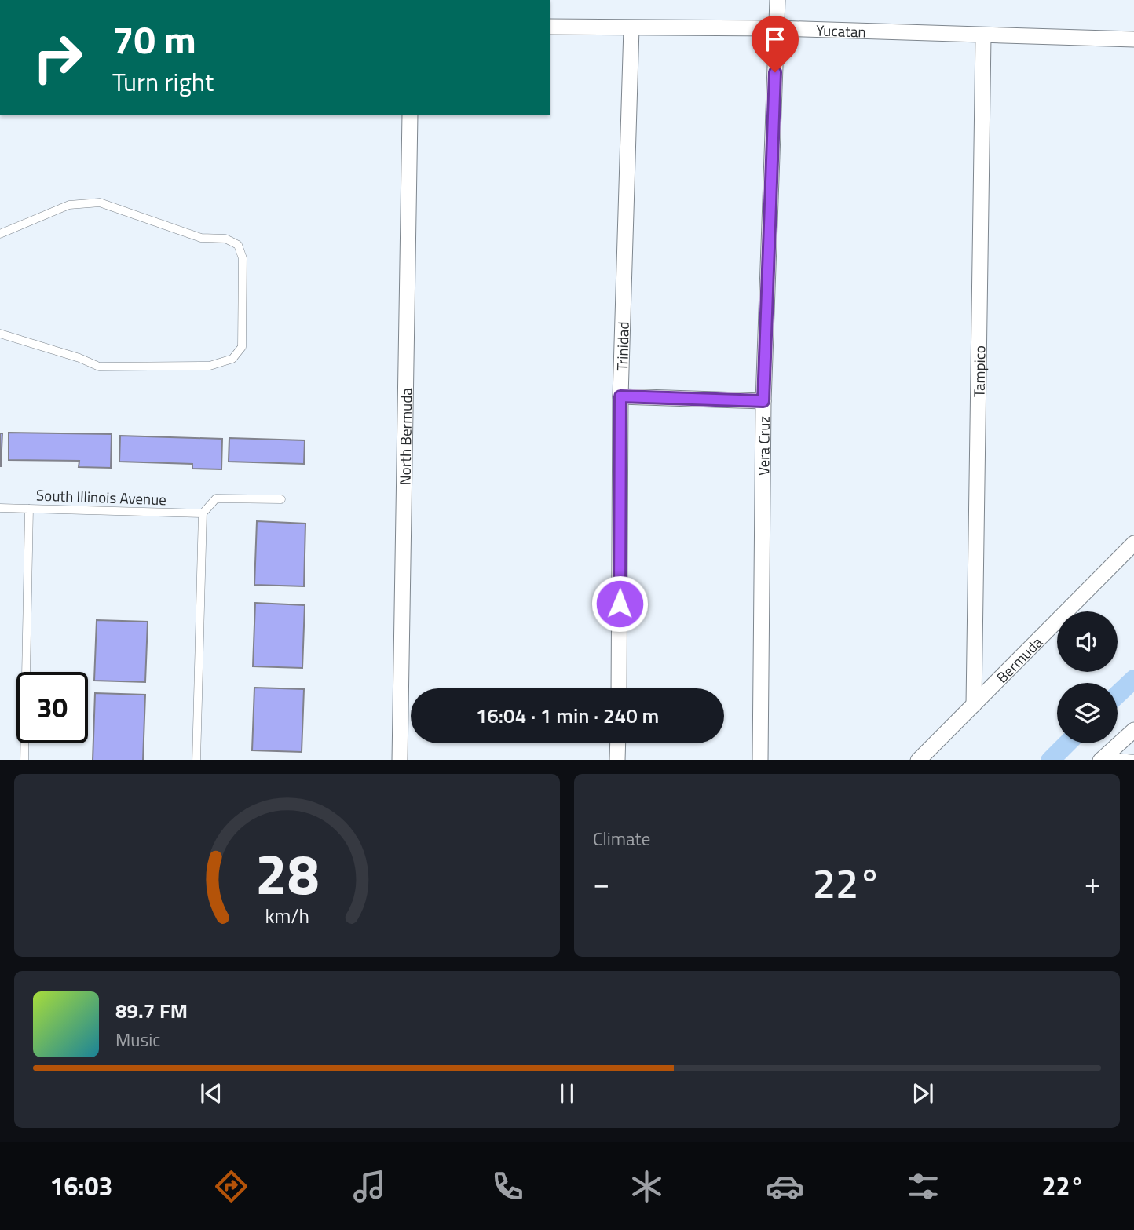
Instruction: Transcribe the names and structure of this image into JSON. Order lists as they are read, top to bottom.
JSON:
{
  "streets": {
    "street": [
      "Yucatan",
      "Trinidad",
      "Tampico",
      "North Bermuda",
      "Vera Cruz",
      "Bermuda"
    ],
    "lane": ["South Illinois Avenue"]
  },
  "crossings": [
    ["Yucatan", "Trinidad"],
    ["Yucatan", "Tampico"],
    ["Yucatan", "Vera Cruz"],
    ["Tampico", "Bermuda"]
  ],
  "page": {
    "turn": ["70 m", "Turn right"],
    "limit": "30",
    "trip": "16:04 · 1 min · 240 m",
    "tile": "Climate",
    "heat": ["−", "22°", "+"],
    "song": ["89.7 FM", "Music"],
    "tabs": ["16:03", "22°"],
    "gauge": ["28", "km/h"]
  }
}
